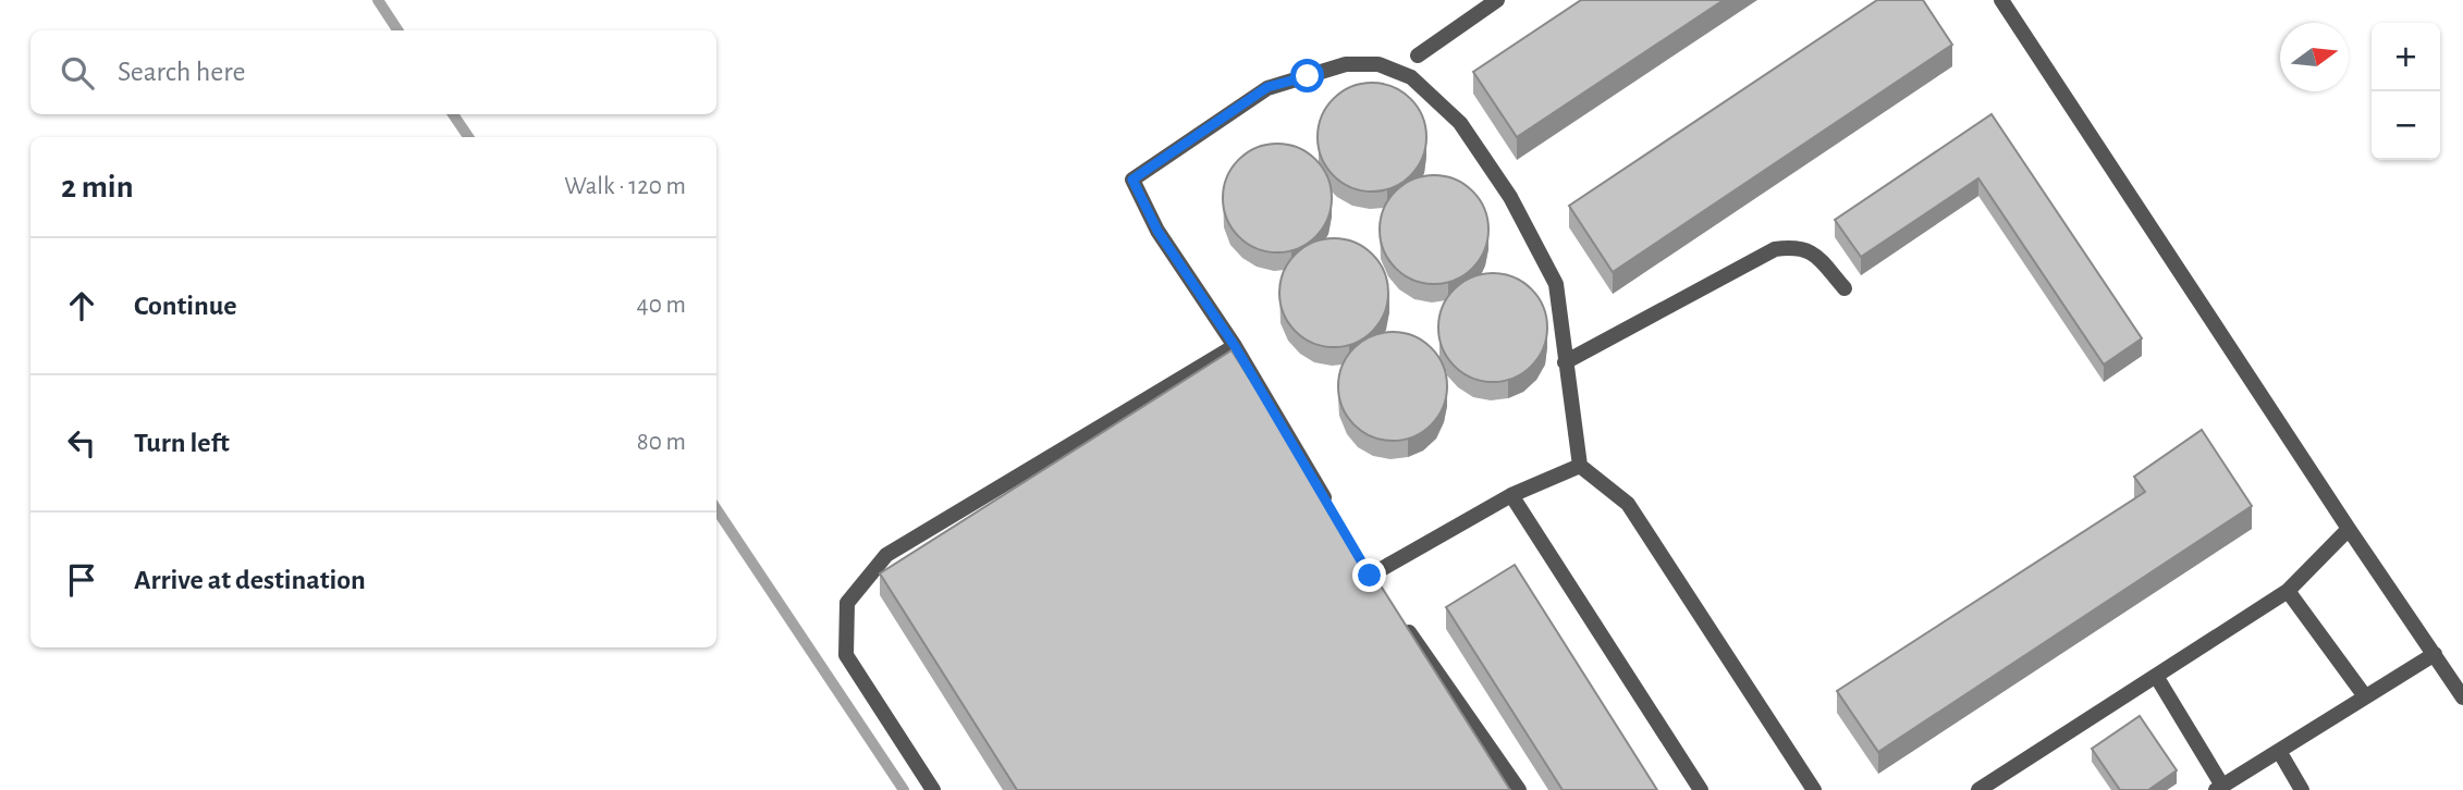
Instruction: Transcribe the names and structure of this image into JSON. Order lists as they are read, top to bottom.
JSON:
{
  "north": "right",
  "page": {
    "map_buttons": ["+", "−"],
    "search": "Search here",
    "heading": ["2 min", "Walk · 120 m"],
    "list": [
      ["Continue", "40 m"],
      ["Turn left", "80 m"],
      "Arrive at destination"
    ]
  }
}
